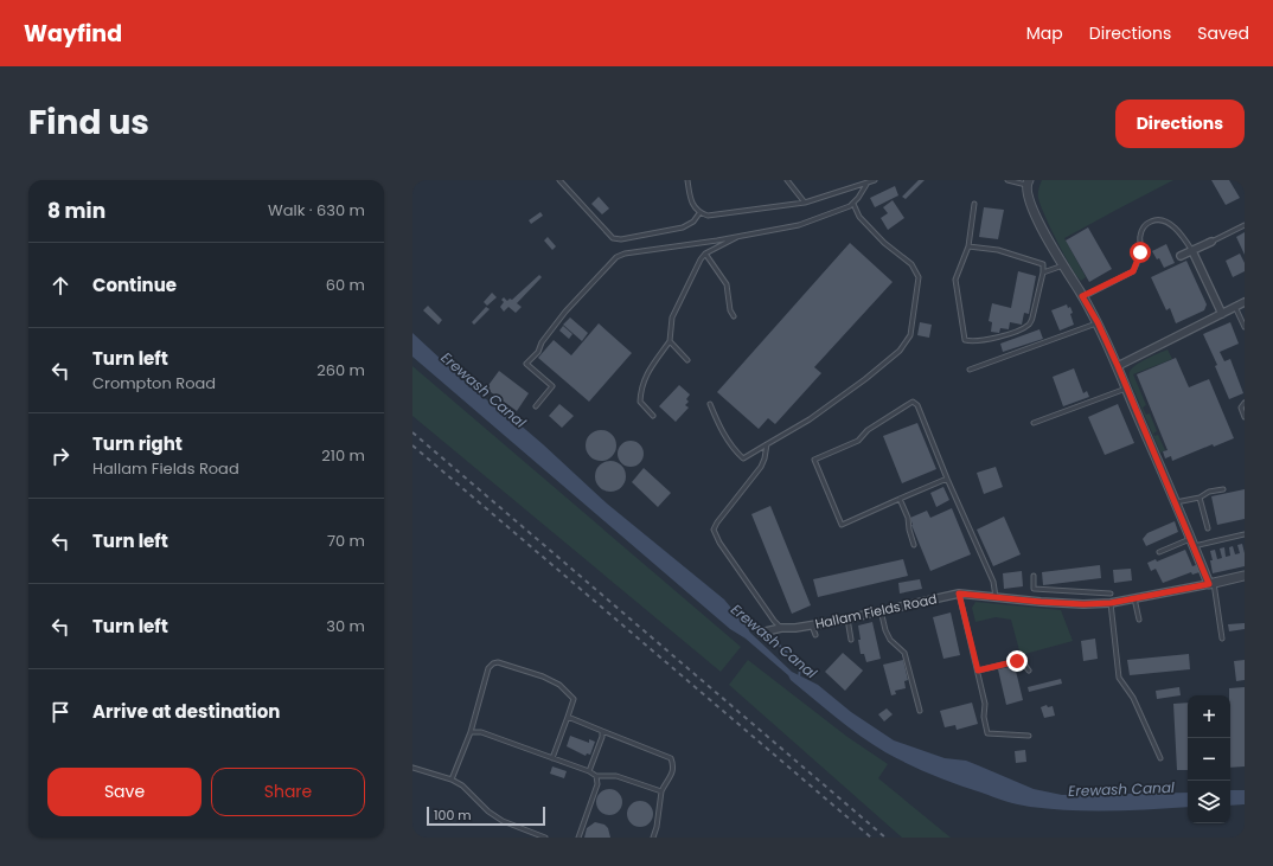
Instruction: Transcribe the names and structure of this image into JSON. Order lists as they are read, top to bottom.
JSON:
{
  "streets": {
    "street": ["Hallam Fields Road"]
  },
  "water": ["Erewash Canal"],
  "scale_bar": "100 m",
  "page": {
    "header": "Wayfind",
    "nav": ["Map", "Directions", "Saved"],
    "title": "Find us",
    "buttons": [
      "Directions",
      ["Save", "Share"]
    ],
    "heading": ["8 min", "Walk · 630 m"],
    "list": [
      ["Continue", "60 m"],
      ["Turn left", "Crompton Road", "260 m"],
      ["Turn right", "Hallam Fields Road", "210 m"],
      ["Turn left", "70 m"],
      ["Turn left", "30 m"],
      "Arrive at destination"
    ],
    "map_buttons": ["+", "−"],
    "scale": "100 m"
  }
}
